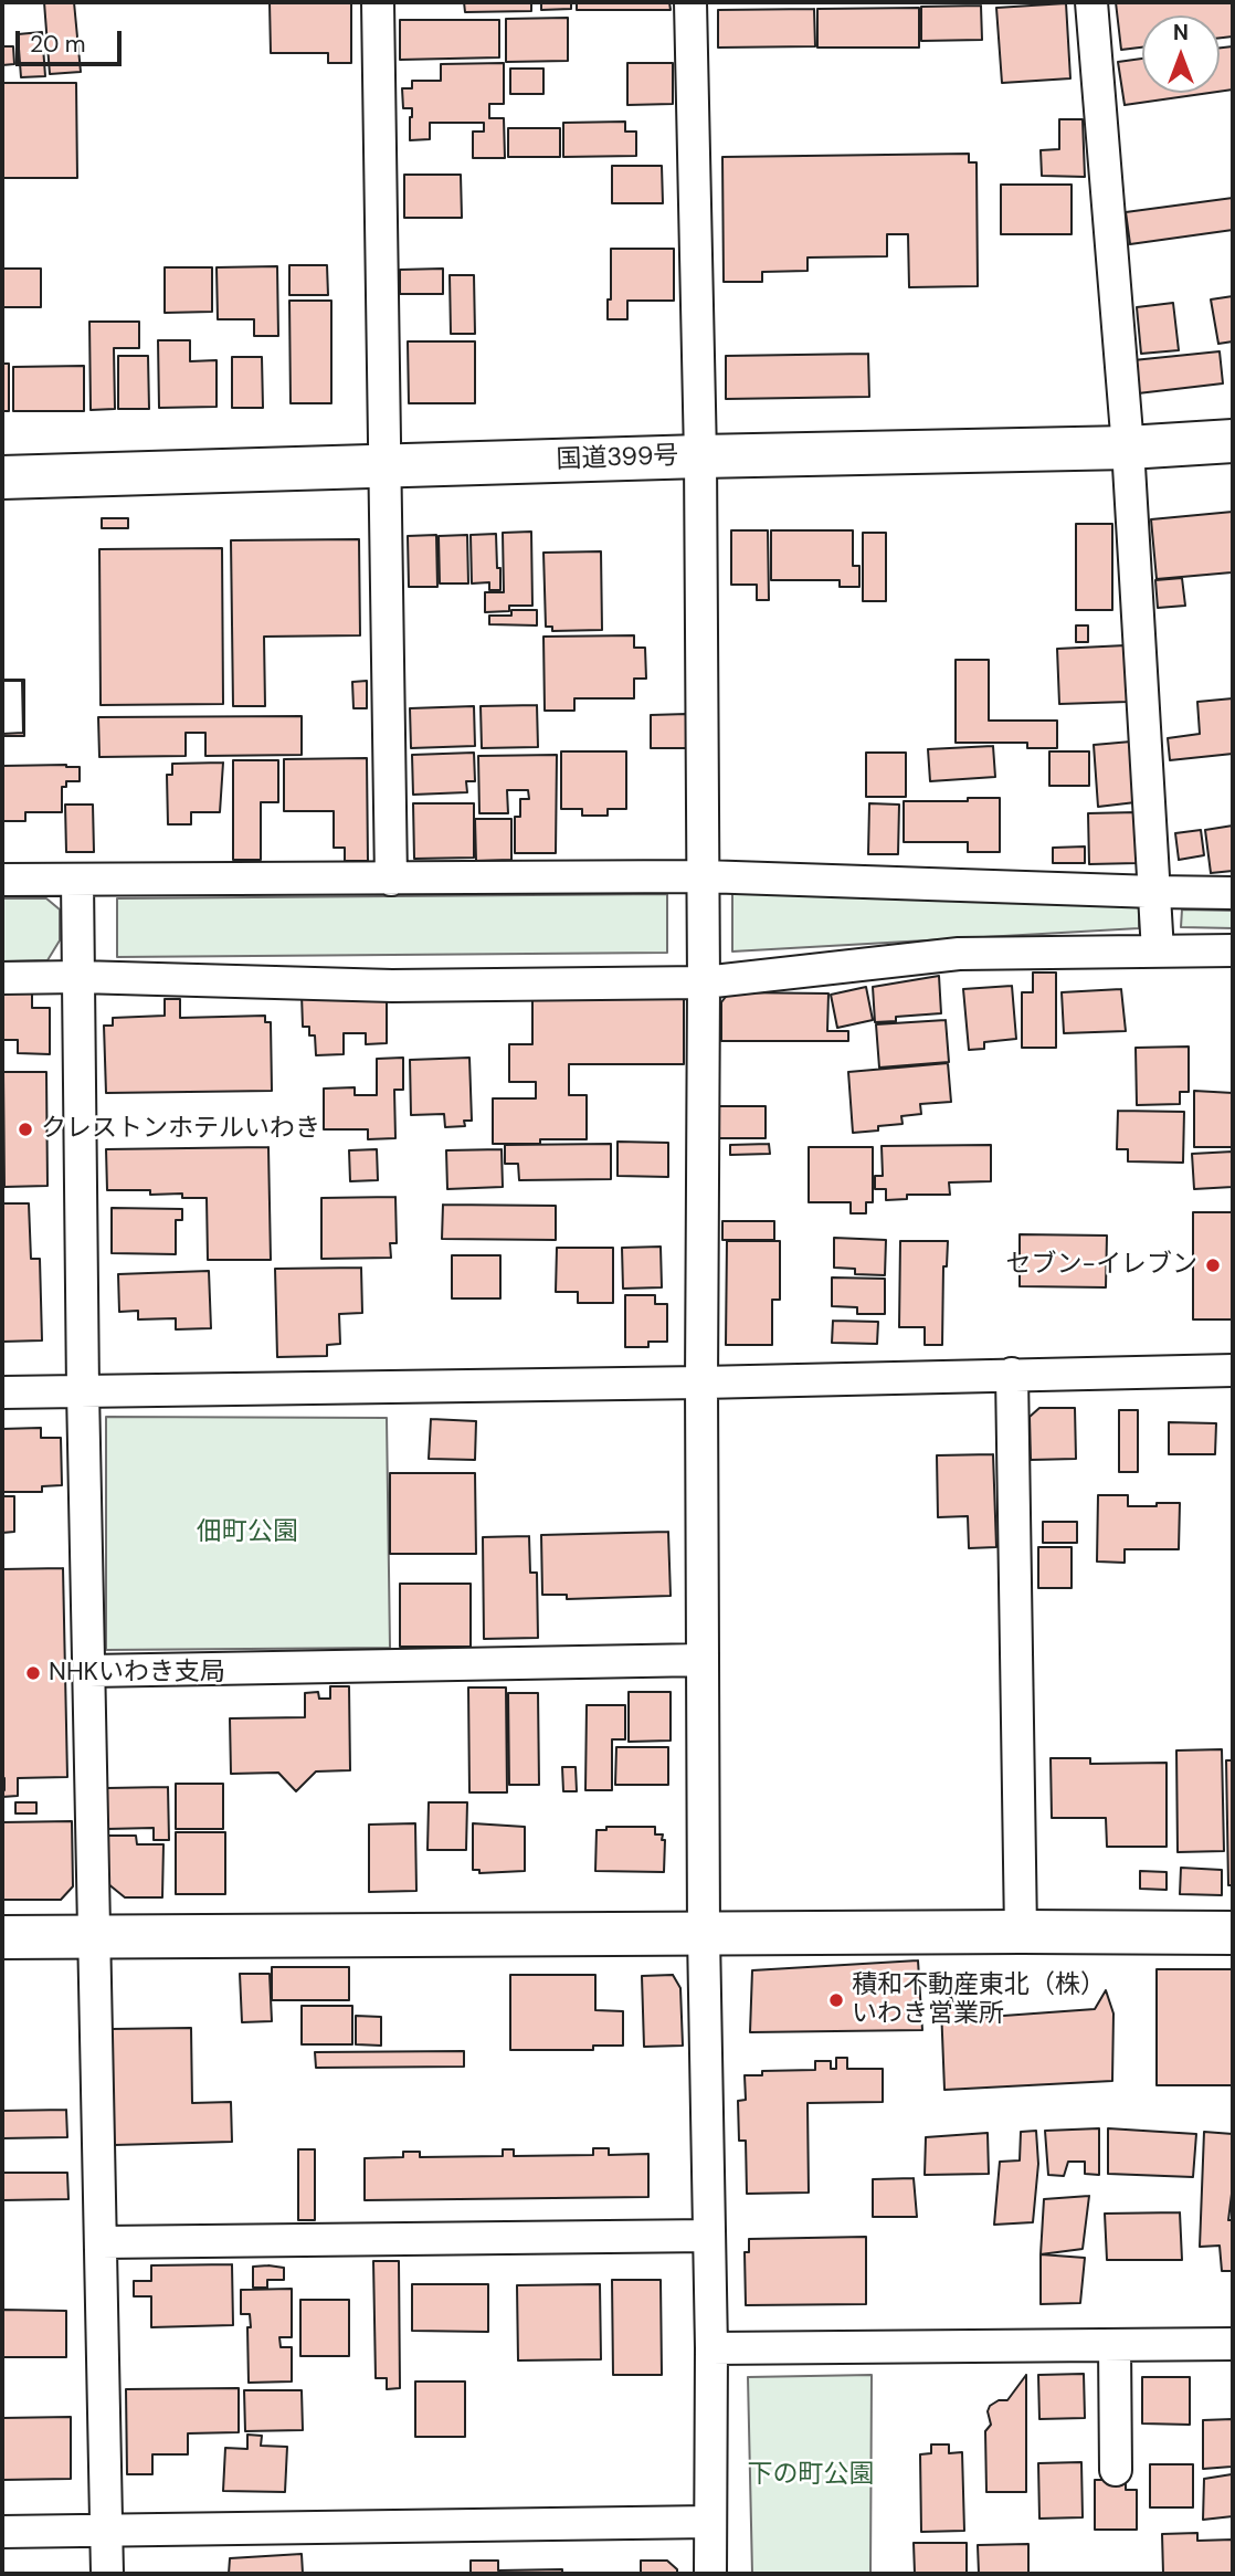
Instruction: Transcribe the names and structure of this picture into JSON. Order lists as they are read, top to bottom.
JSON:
{
  "streets": {
    "main road": ["国道399号"]
  },
  "parks": ["佃町公園", "下の町公園"],
  "places": [
    "クレストンホテルいわき",
    "セブン-イレブン",
    "NHKいわき支局",
    "積和不動産東北（株） いわき営業所"
  ],
  "scale_bar": "20 m",
  "north": "top"
}
